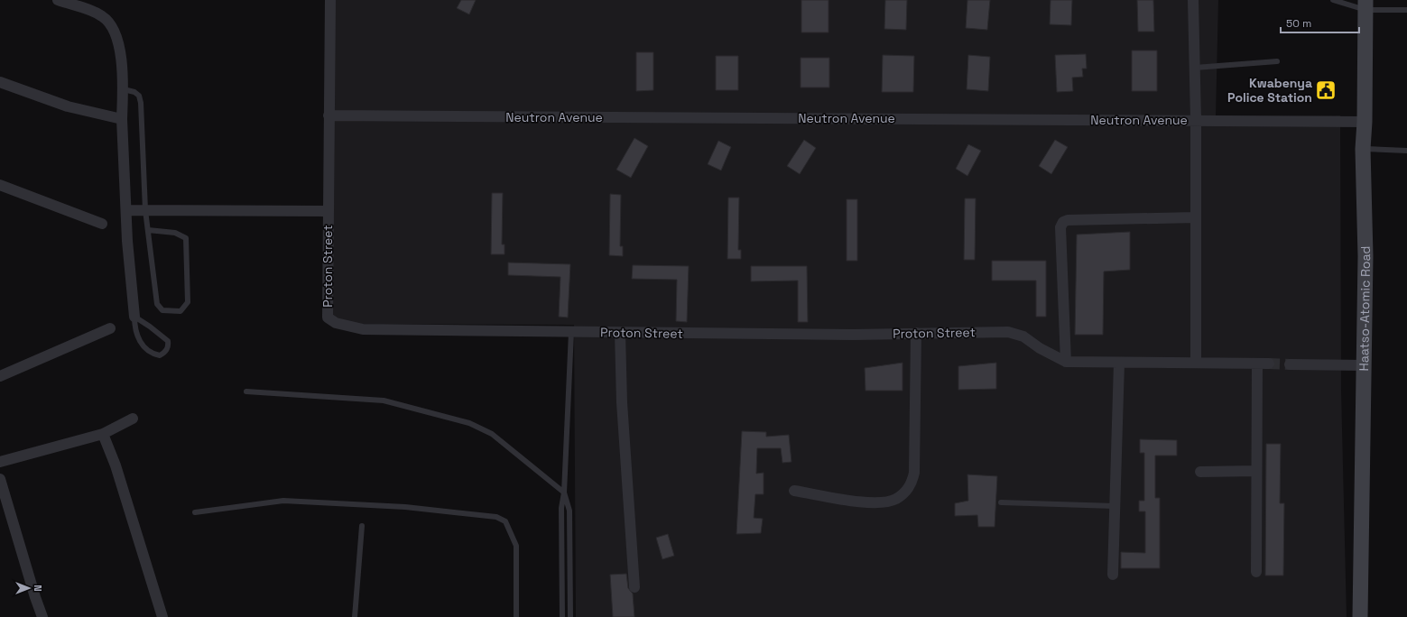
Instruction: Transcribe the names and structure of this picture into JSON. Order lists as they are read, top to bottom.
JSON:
{
  "streets": {
    "main road": ["Haatso-Atomic Road"],
    "street": ["Neutron Avenue", "Proton Street"]
  },
  "crossings": [
    ["Neutron Avenue", "Proton Street"],
    ["Neutron Avenue", "Haatso-Atomic Road"]
  ],
  "places": {
    "public building": ["Kwabenya Police Station"]
  },
  "scale_bar": "50 m",
  "north": "right"
}
